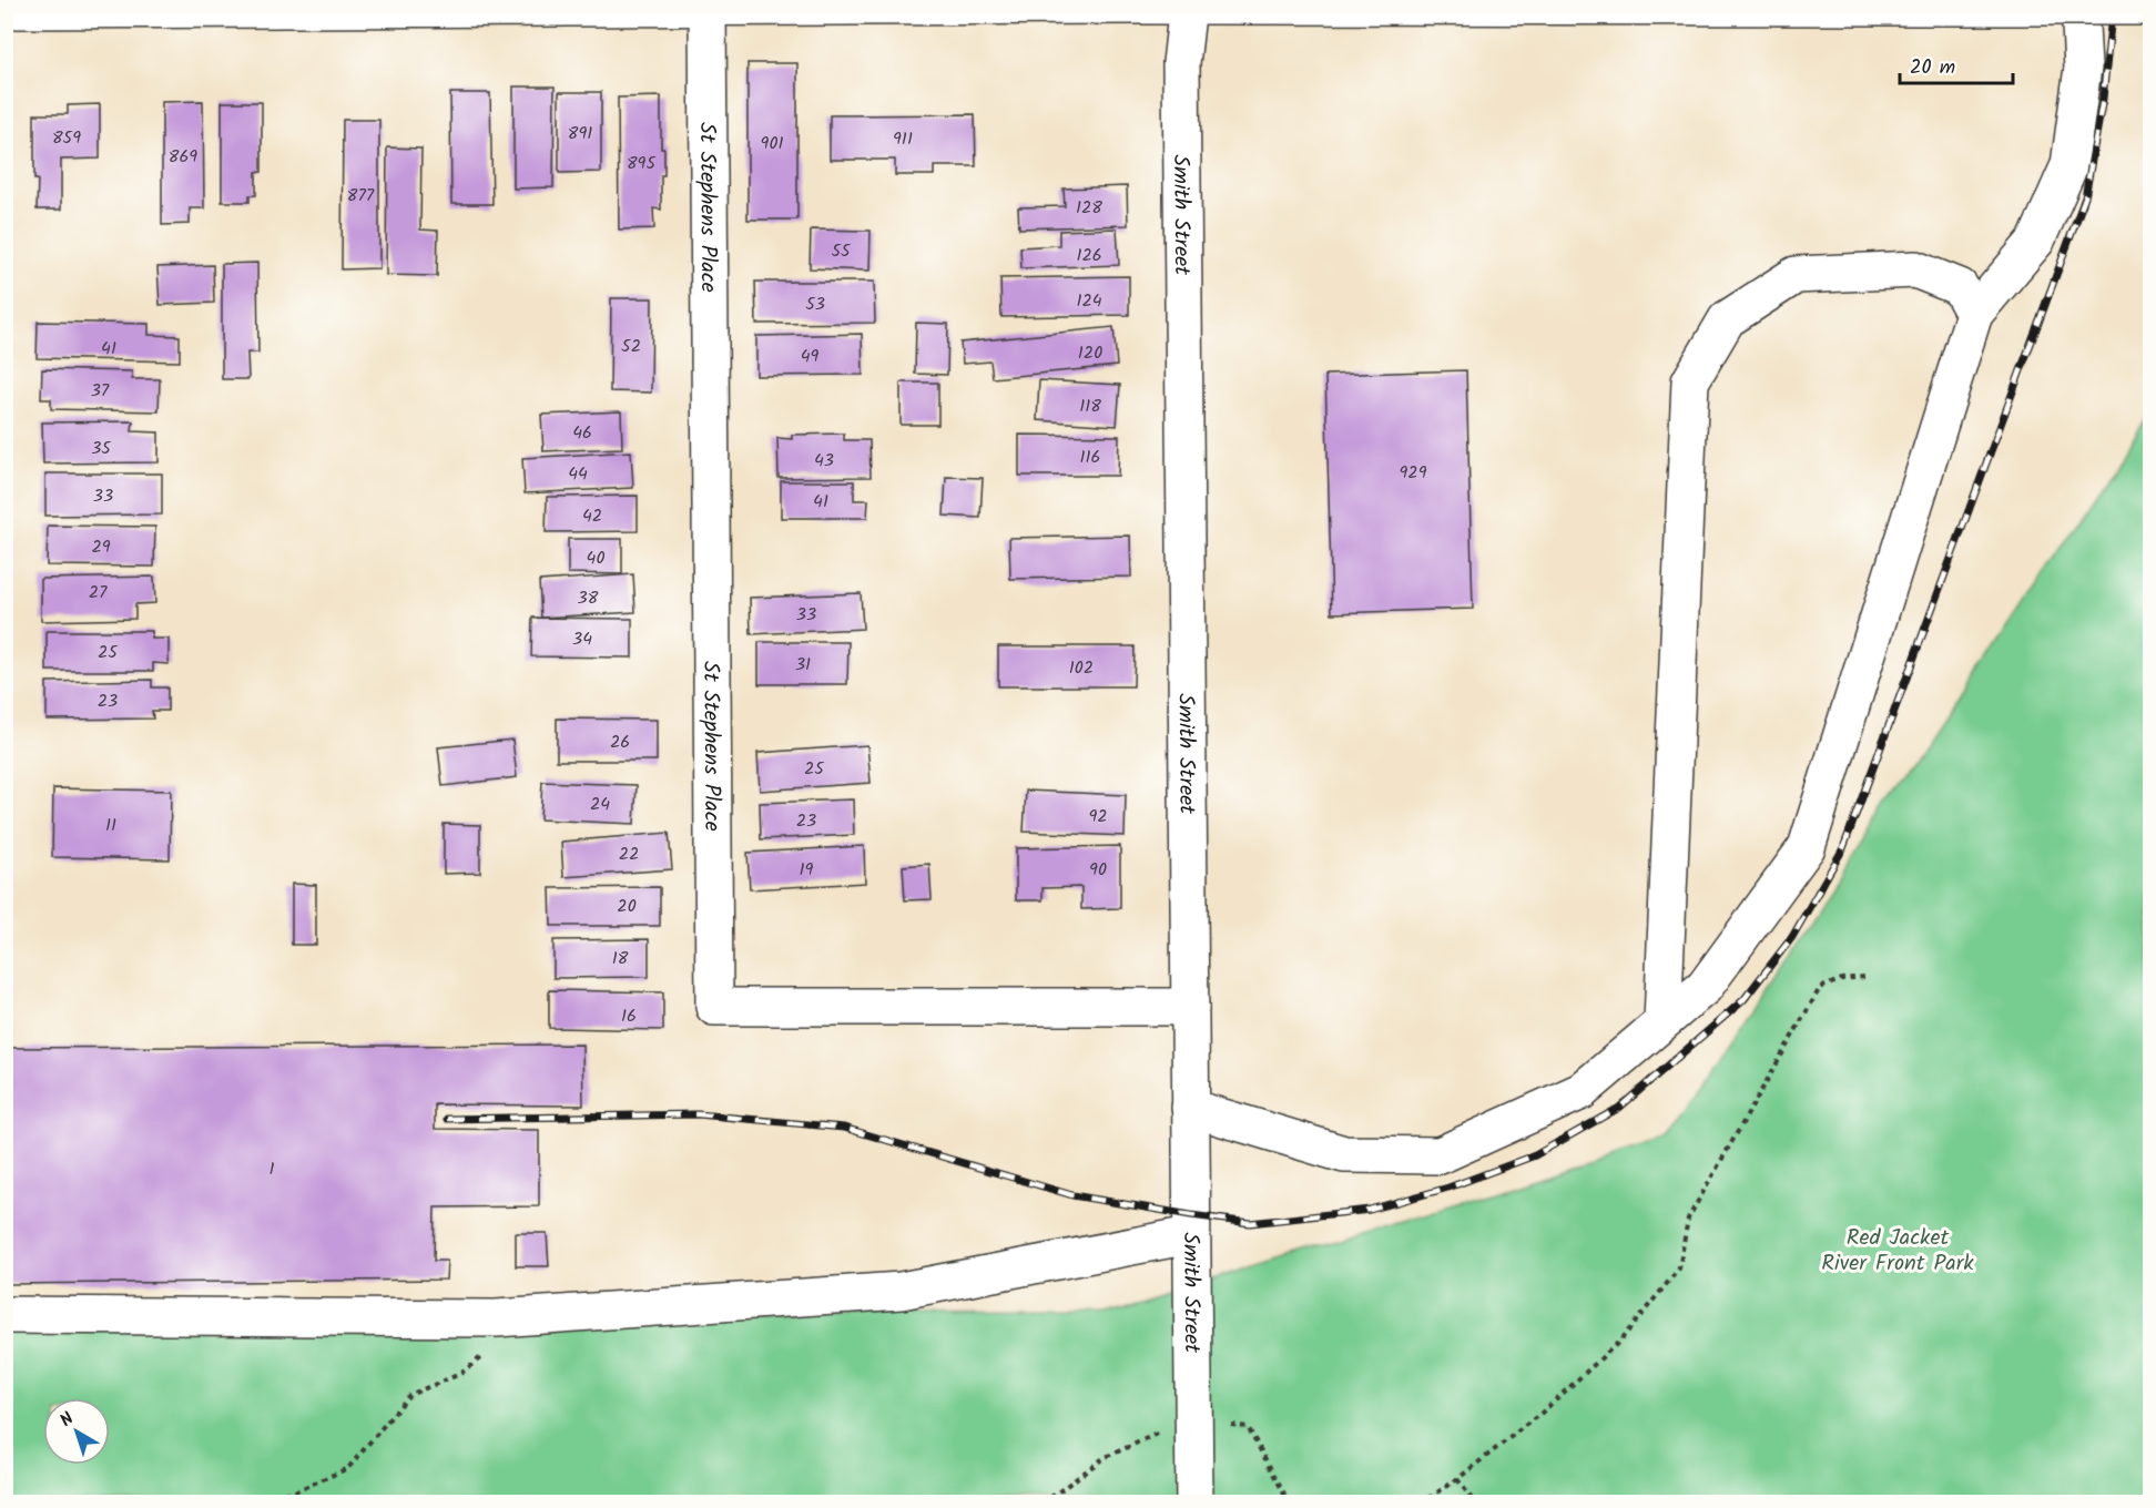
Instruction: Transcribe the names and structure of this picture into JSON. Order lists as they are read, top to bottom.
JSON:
{
  "streets": {
    "street": ["St Stephens Place", "Smith Street"]
  },
  "crossings": [
    ["St Stephens Place", "Smith Street"]
  ],
  "parks": ["Red Jacket River Front Park"],
  "house_numbers": [
    "891",
    "859",
    "911",
    "901",
    "869",
    "895",
    "877",
    "128",
    "55",
    "126",
    "124",
    "53",
    "52",
    "41",
    "120",
    "49",
    "37",
    "118",
    "46",
    "35",
    "116",
    "43",
    "929",
    "44",
    "33",
    "41",
    "42",
    "29",
    "40",
    "27",
    "38",
    "33",
    "34",
    "25",
    "31",
    "102",
    "23",
    "26",
    "25",
    "24",
    "92",
    "23",
    "11",
    "22",
    "19",
    "90",
    "20",
    "18",
    "16",
    "1"
  ],
  "scale_bar": "20 m",
  "north": "top left"
}
